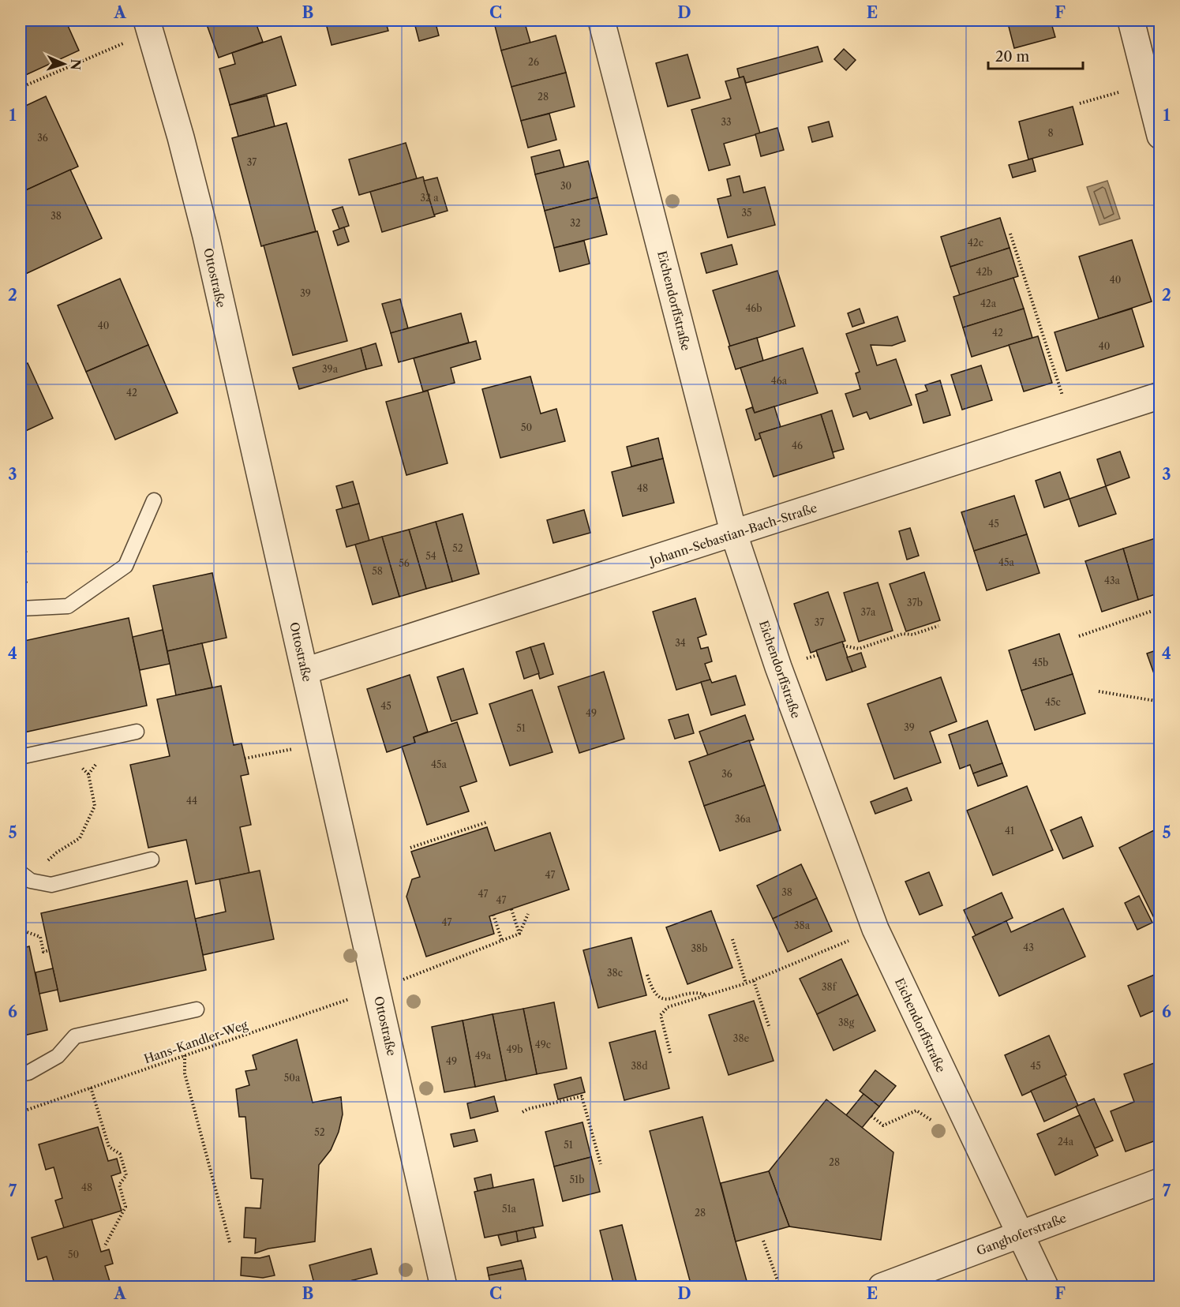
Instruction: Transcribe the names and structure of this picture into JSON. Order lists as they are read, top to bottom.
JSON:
{
  "streets": {
    "street": [
      "Ottostraße",
      "Eichendorffstraße",
      "Johann-Sebastian-Bach-Straße",
      "Ganghoferstraße"
    ],
    "path": ["Hans-Kandler-Weg"]
  },
  "crossings": [
    ["Ottostraße", "Johann-Sebastian-Bach-Straße"],
    ["Ottostraße", "Hans-Kandler-Weg"],
    ["Eichendorffstraße", "Johann-Sebastian-Bach-Straße"],
    ["Eichendorffstraße", "Ganghoferstraße"]
  ],
  "house_numbers": [
    "26",
    "28",
    "33",
    "8",
    "36",
    "37",
    "30",
    "32 a",
    "35",
    "38",
    "32",
    "42c",
    "42b",
    "40",
    "39",
    "42a",
    "46b",
    "40",
    "42",
    "40",
    "39a",
    "46a",
    "42",
    "50",
    "46",
    "48",
    "45",
    "52",
    "54",
    "45a",
    "56",
    "58",
    "43a",
    "37b",
    "37a",
    "37",
    "34",
    "45b",
    "45c",
    "45",
    "49",
    "39",
    "51",
    "45a",
    "36",
    "44",
    "36a",
    "41",
    "47",
    "38",
    "47",
    "47",
    "47",
    "38a",
    "43",
    "38b",
    "38c",
    "38f",
    "38g",
    "38e",
    "49c",
    "49b",
    "49a",
    "49",
    "38d",
    "45",
    "50a",
    "52",
    "24a",
    "51",
    "28",
    "51b",
    "48",
    "51a",
    "28",
    "50"
  ],
  "scale_bar": "20 m",
  "north": "right",
  "grid": {
    "columns": [
      "A",
      "B",
      "C",
      "D",
      "E",
      "F"
    ],
    "rows": [
      "1",
      "2",
      "3",
      "4",
      "5",
      "6",
      "7"
    ]
  }
}
